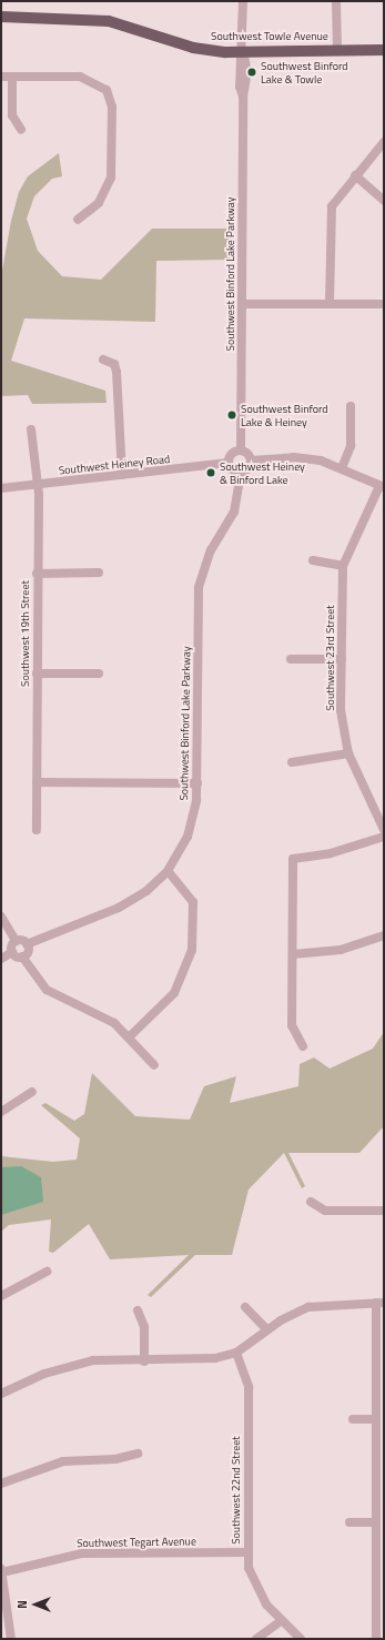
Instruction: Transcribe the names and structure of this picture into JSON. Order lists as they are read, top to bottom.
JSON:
{
  "streets": {
    "main road": ["Southwest Towle Avenue"],
    "street": [
      "Southwest Binford Lake Parkway",
      "Southwest Heiney Road",
      "Southwest 19th Street",
      "Southwest 23rd Street",
      "Southwest 22nd Street",
      "Southwest Tegart Avenue"
    ]
  },
  "crossings": [
    ["Southwest Towle Avenue", "Southwest Binford Lake Parkway"],
    ["Southwest Binford Lake Parkway", "Southwest Heiney Road"],
    ["Southwest Heiney Road", "Southwest 19th Street"],
    ["Southwest 22nd Street", "Southwest Tegart Avenue"]
  ],
  "places": ["Southwest Binford Lake & Towle", "Southwest Binford Lake & Heiney", "Southwest Heiney & Binford Lake"],
  "north": "left"
}
